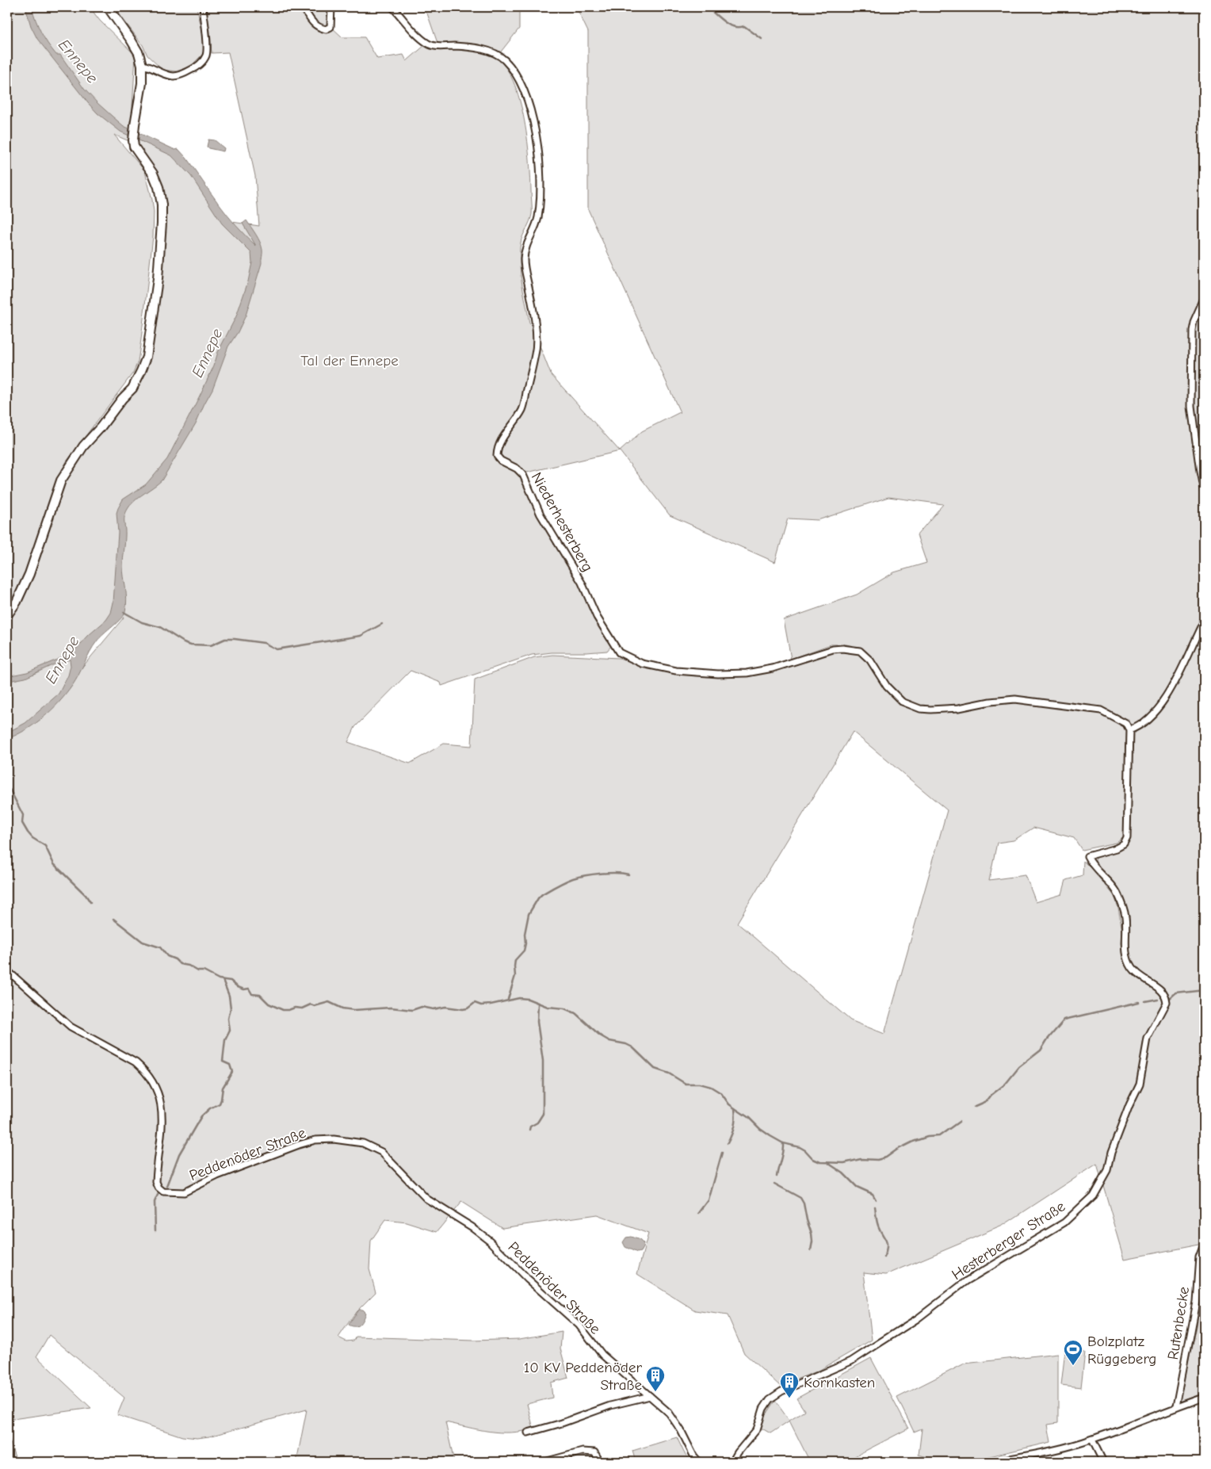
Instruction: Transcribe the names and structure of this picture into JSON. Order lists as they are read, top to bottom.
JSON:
{
  "streets": {
    "street": [
      "Niederhesterberg",
      "Peddenöder Straße",
      "Hesterberger Straße",
      "Rutenbecke"
    ]
  },
  "crossings": [
    ["Niederhesterberg", "Hesterberger Straße"]
  ],
  "water": ["Ennepe"],
  "parks": ["Tal der Ennepe"],
  "places": {
    "sports": ["Bolzplatz Rüggeberg"],
    "building": ["10 KV Peddenöder Straße", "Kornkasten"]
  }
}
